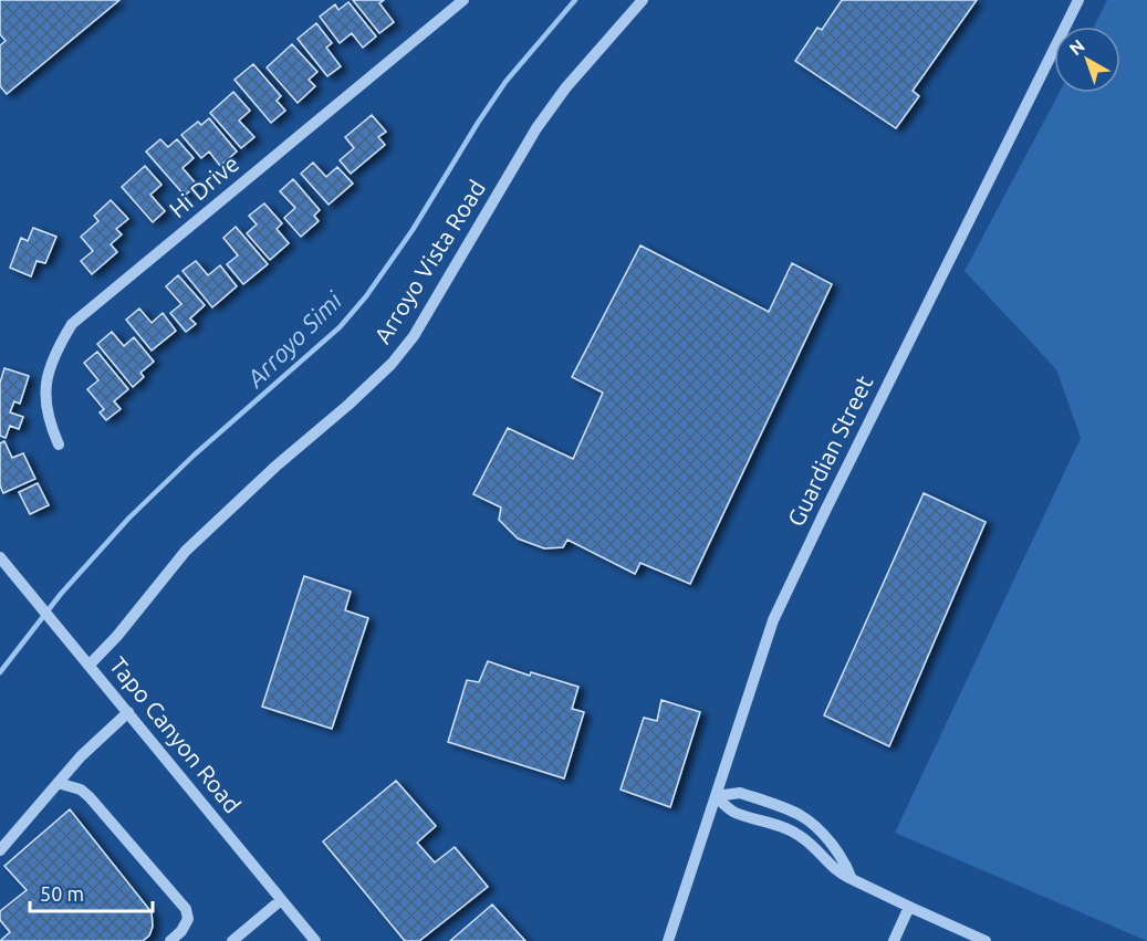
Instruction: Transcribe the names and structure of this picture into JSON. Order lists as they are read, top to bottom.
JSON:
{
  "streets": {
    "street": [
      "Hi Drive",
      "Arroyo Vista Road",
      "Guardian Street",
      "Tapo Canyon Road"
    ]
  },
  "crossings": [
    ["Arroyo Vista Road", "Tapo Canyon Road"]
  ],
  "water": ["Arroyo Simi"],
  "scale_bar": "50 m",
  "north": "top left"
}
